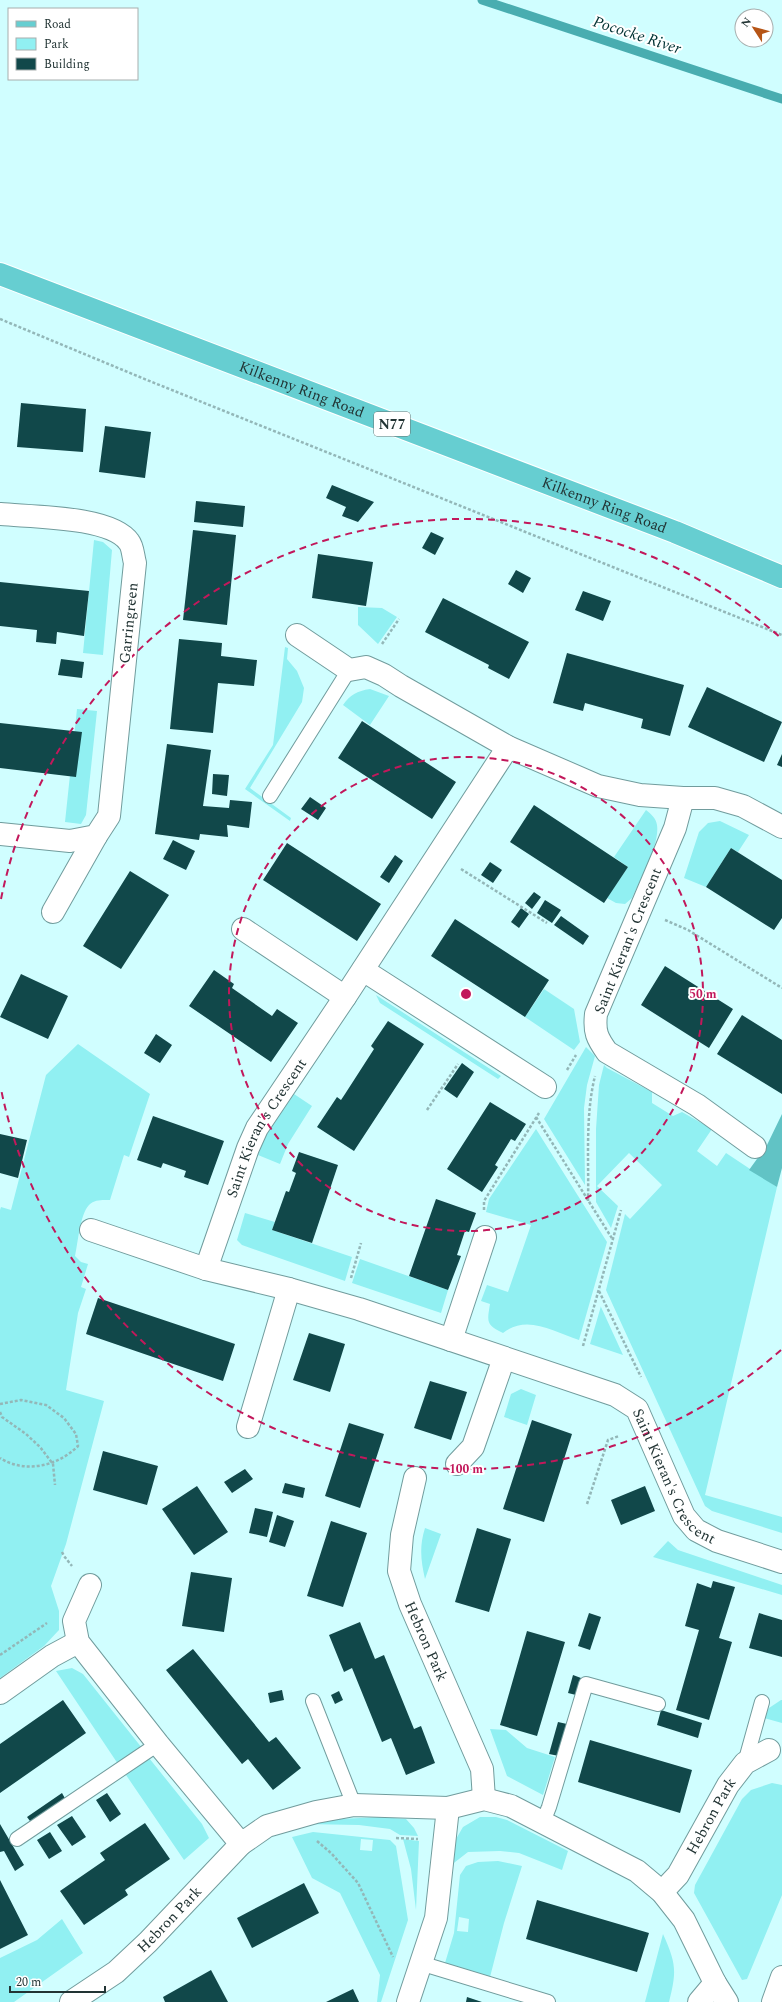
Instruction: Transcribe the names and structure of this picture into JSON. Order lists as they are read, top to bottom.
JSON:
{
  "streets": {
    "main road": ["Kilkenny Ring Road", "N77"],
    "street": ["Garringreen", "Saint Kieran's Crescent", "Hebron Park"]
  },
  "water": ["Pococke River"],
  "legend": ["Road", "Park", "Building"],
  "scale_bar": "20 m",
  "north": "top left",
  "rings": ["50 m", "100 m"]
}
